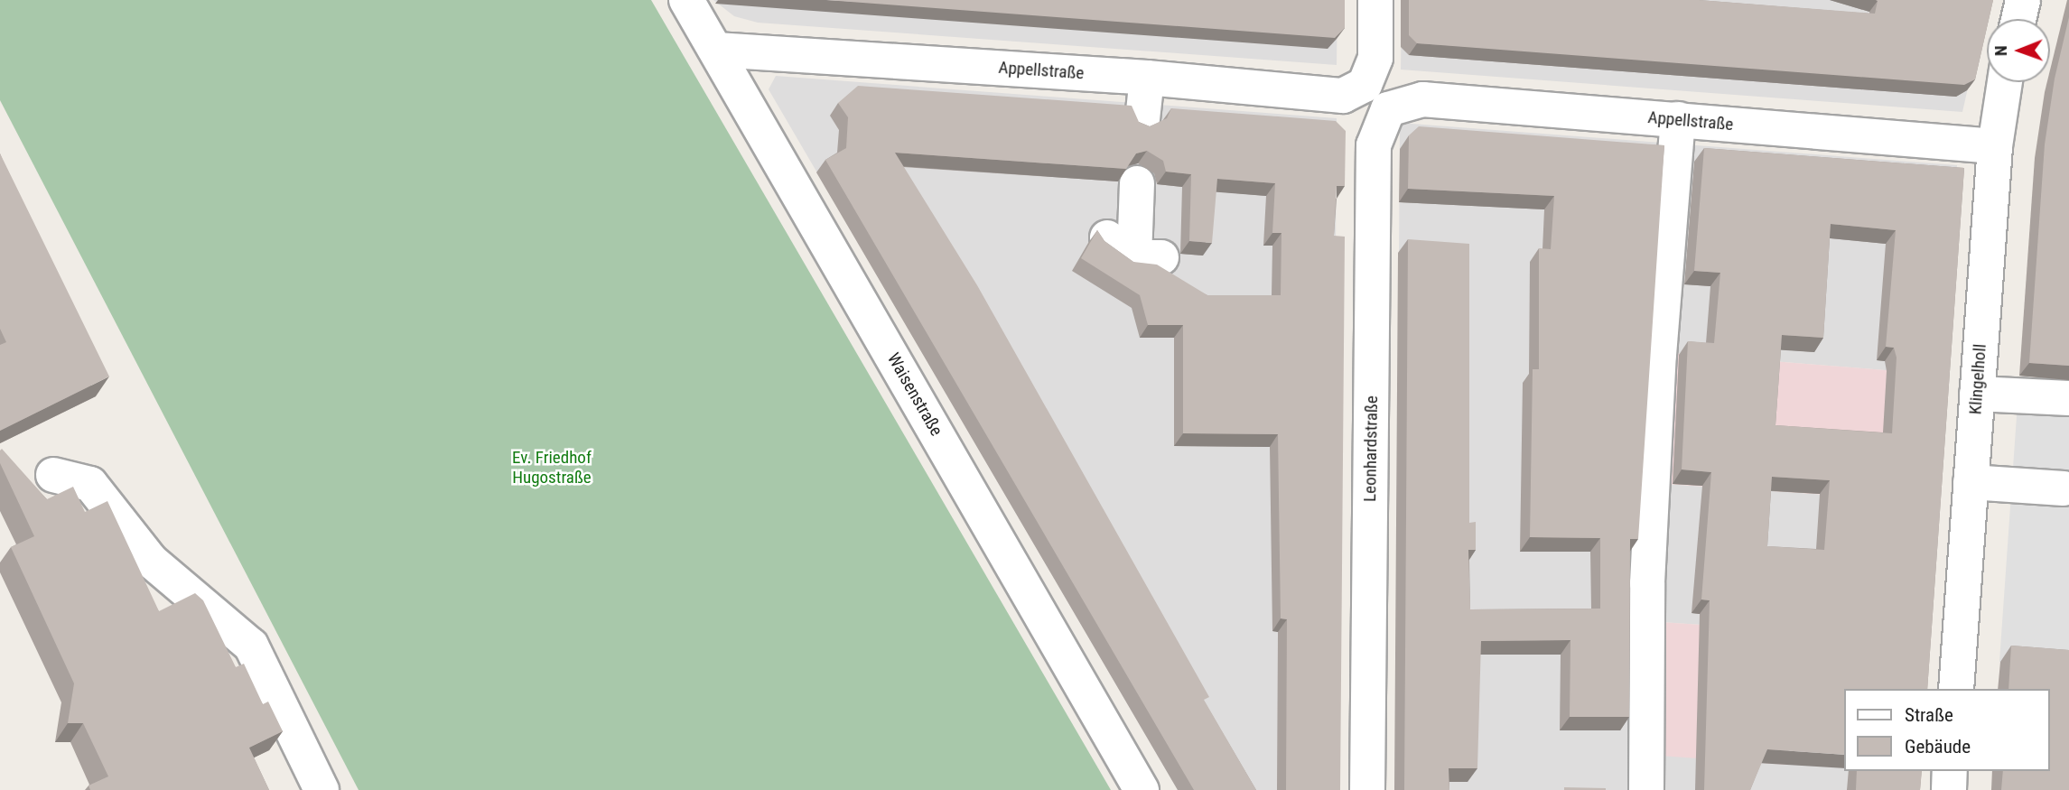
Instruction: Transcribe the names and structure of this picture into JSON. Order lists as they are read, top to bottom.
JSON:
{
  "streets": {
    "street": [
      "Appellstraße",
      "Klingelholl",
      "Waisenstraße",
      "Leonhardstraße"
    ]
  },
  "crossings": [
    ["Appellstraße", "Klingelholl"],
    ["Appellstraße", "Waisenstraße"],
    ["Appellstraße", "Leonhardstraße"]
  ],
  "parks": ["Ev. Friedhof Hugostraße"],
  "legend": ["Straße", "Gebäude"],
  "north": "left"
}
